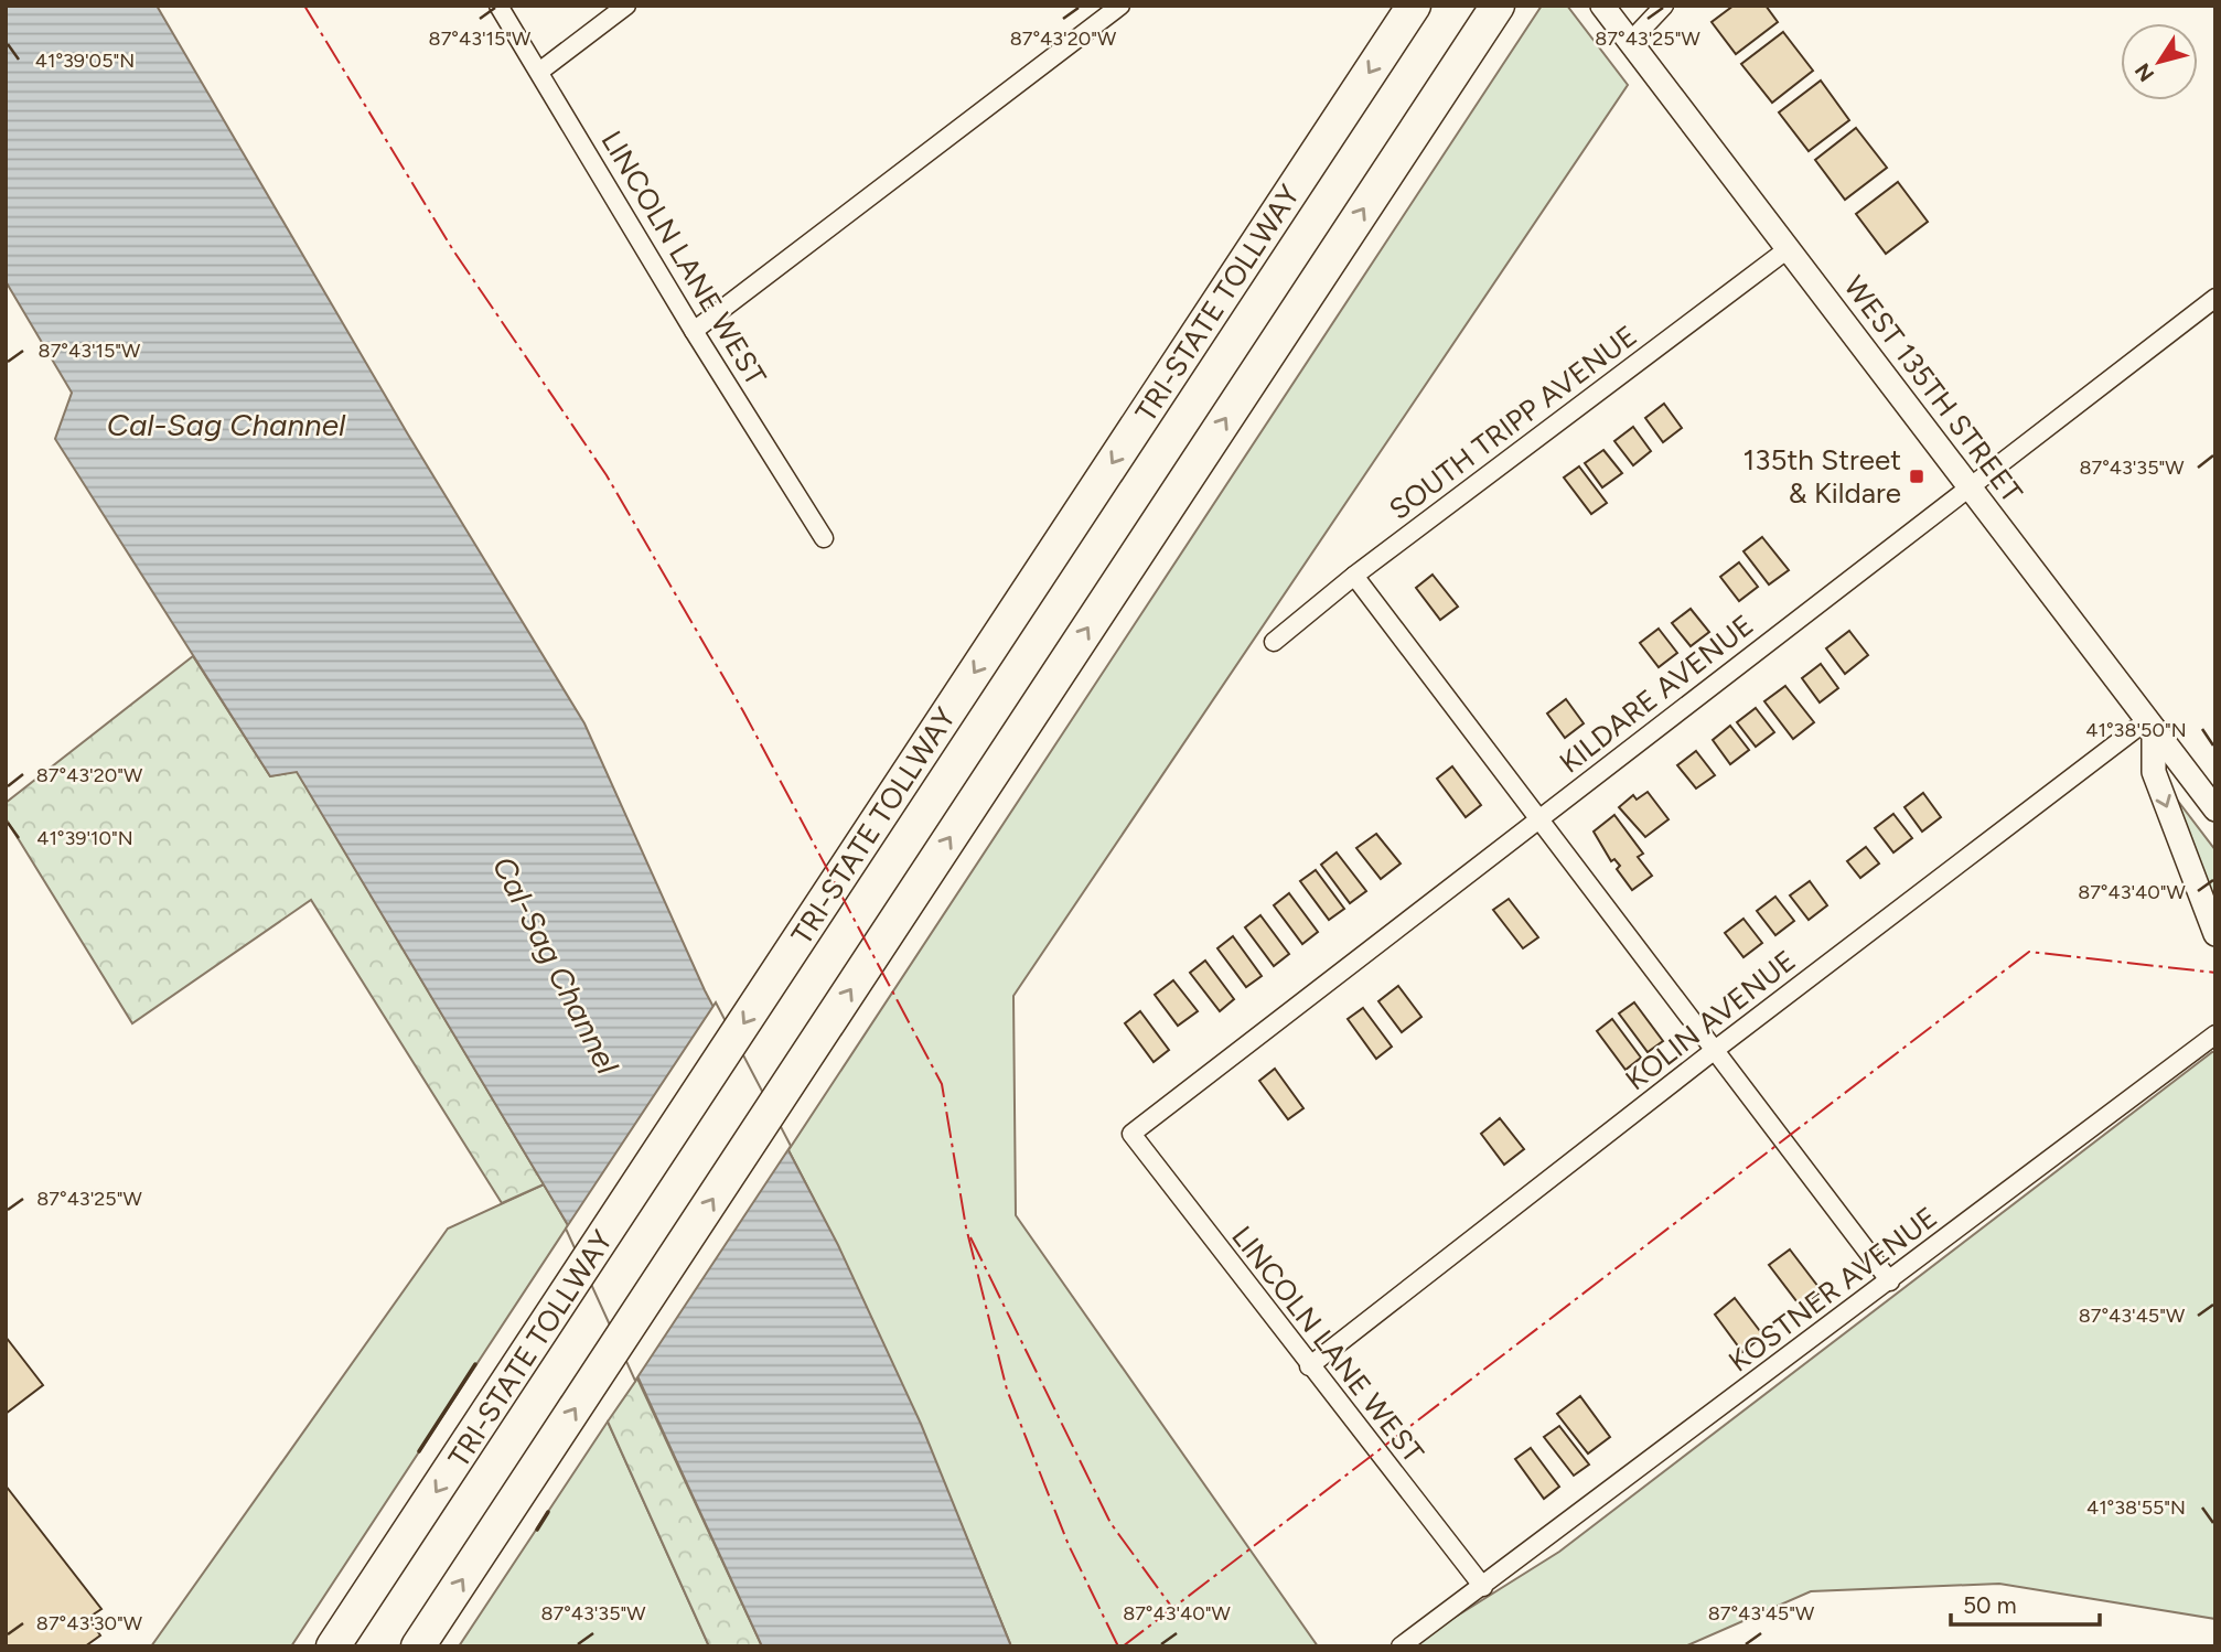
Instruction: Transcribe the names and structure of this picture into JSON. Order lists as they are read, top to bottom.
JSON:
{
  "streets": {
    "highway": ["TRI-STATE TOLLWAY"],
    "street": [
      "LINCOLN LANE WEST",
      "WEST 135TH STREET",
      "SOUTH TRIPP AVENUE",
      "KILDARE AVENUE",
      "KOLIN AVENUE",
      "KOSTNER AVENUE"
    ]
  },
  "crossings": [
    ["LINCOLN LANE WEST", "KILDARE AVENUE"],
    ["LINCOLN LANE WEST", "KOLIN AVENUE"],
    ["LINCOLN LANE WEST", "KOSTNER AVENUE"],
    ["WEST 135TH STREET", "SOUTH TRIPP AVENUE"],
    ["WEST 135TH STREET", "KILDARE AVENUE"],
    ["WEST 135TH STREET", "KOLIN AVENUE"]
  ],
  "water": ["Cal-Sag Channel"],
  "places": {
    "transit": ["135th Street & Kildare"]
  },
  "scale_bar": "50 m",
  "north": "bottom left",
  "coordinates": [
    "87°43'15\"W",
    "87°43'20\"W",
    "87°43'25\"W",
    "41°39'05\"N",
    "87°43'35\"W",
    "41°38'50\"N",
    "41°39'10\"N",
    "87°43'40\"W",
    "87°43'45\"W",
    "41°38'55\"N",
    "87°43'30\"W"
  ]
}
